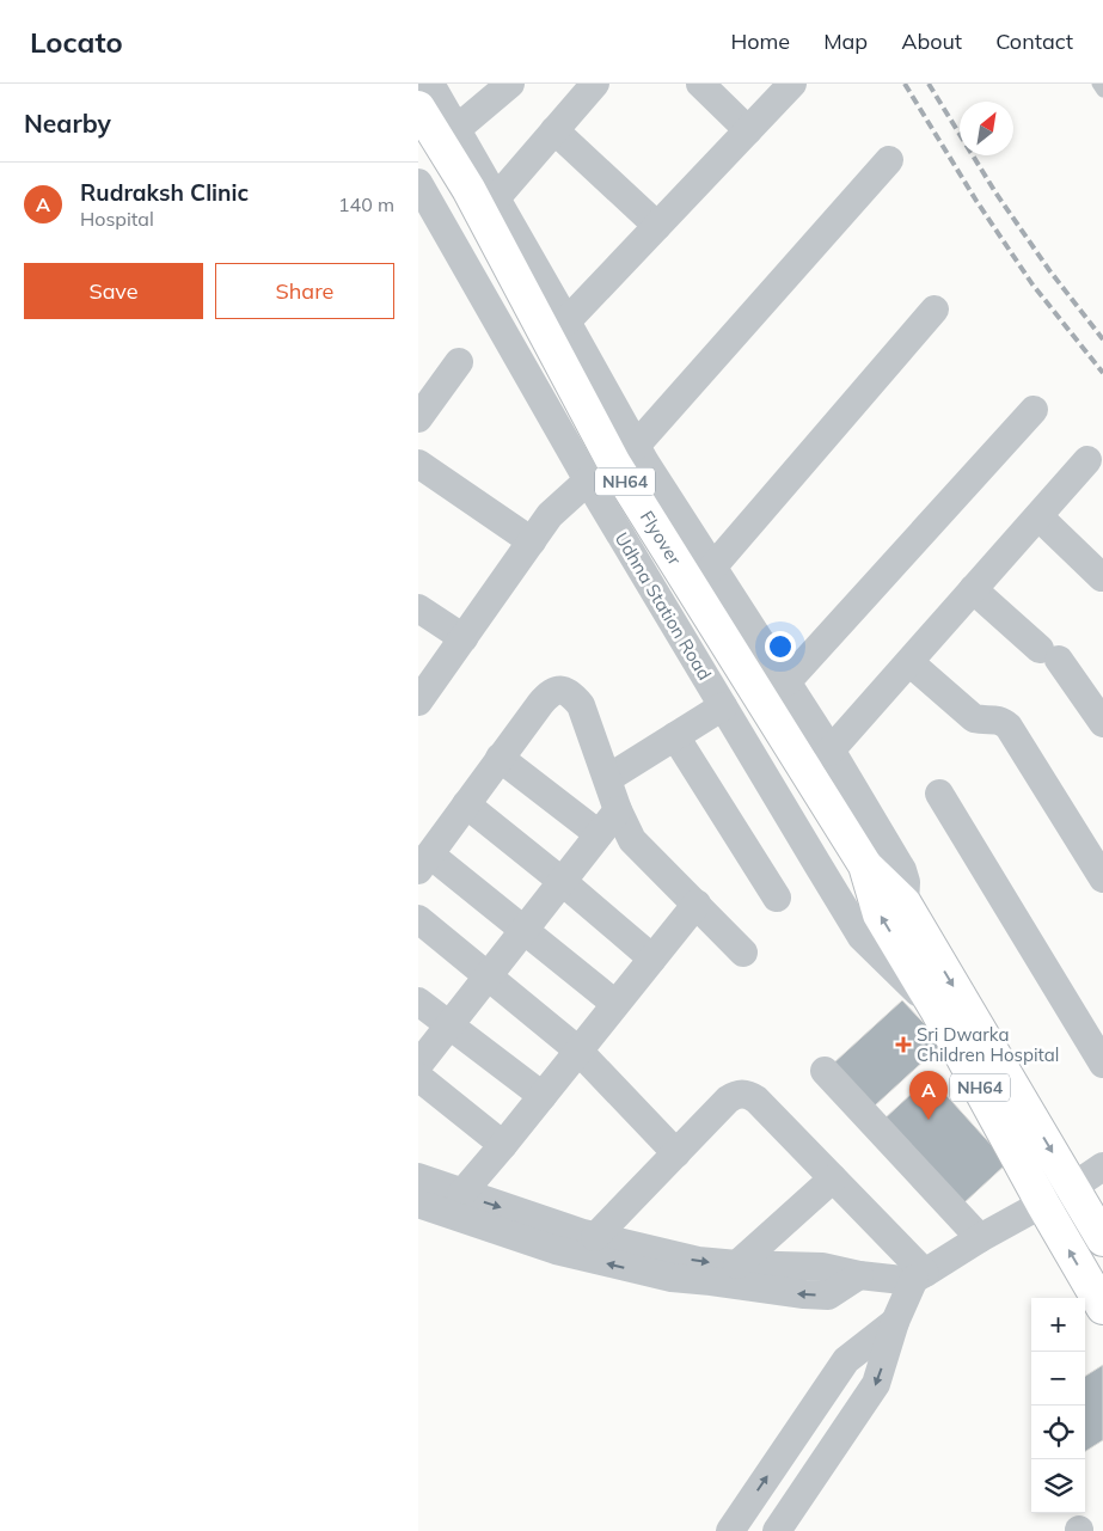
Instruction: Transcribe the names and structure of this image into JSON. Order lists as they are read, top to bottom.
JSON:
{
  "streets": {
    "main road": ["NH64", "Flyover"],
    "street": ["Udhna Station Road"]
  },
  "crossings": [
    ["NH64", "Flyover"],
    ["NH64", "Udhna Station Road"]
  ],
  "places": {
    "health": ["Sri Dwarka Children Hospital"]
  },
  "north": "top right",
  "page": {
    "header": "Locato",
    "nav": [
      "Home",
      "Map",
      "About",
      "Contact"
    ],
    "heading": "Nearby",
    "list": [
      {
        "mark": "A",
        "name": "Rudraksh Clinic",
        "note": "Hospital",
        "value": "140 m"
      }
    ],
    "buttons": ["Save", "Share"],
    "pins": "A",
    "map_buttons": ["+", "−"]
  }
}
